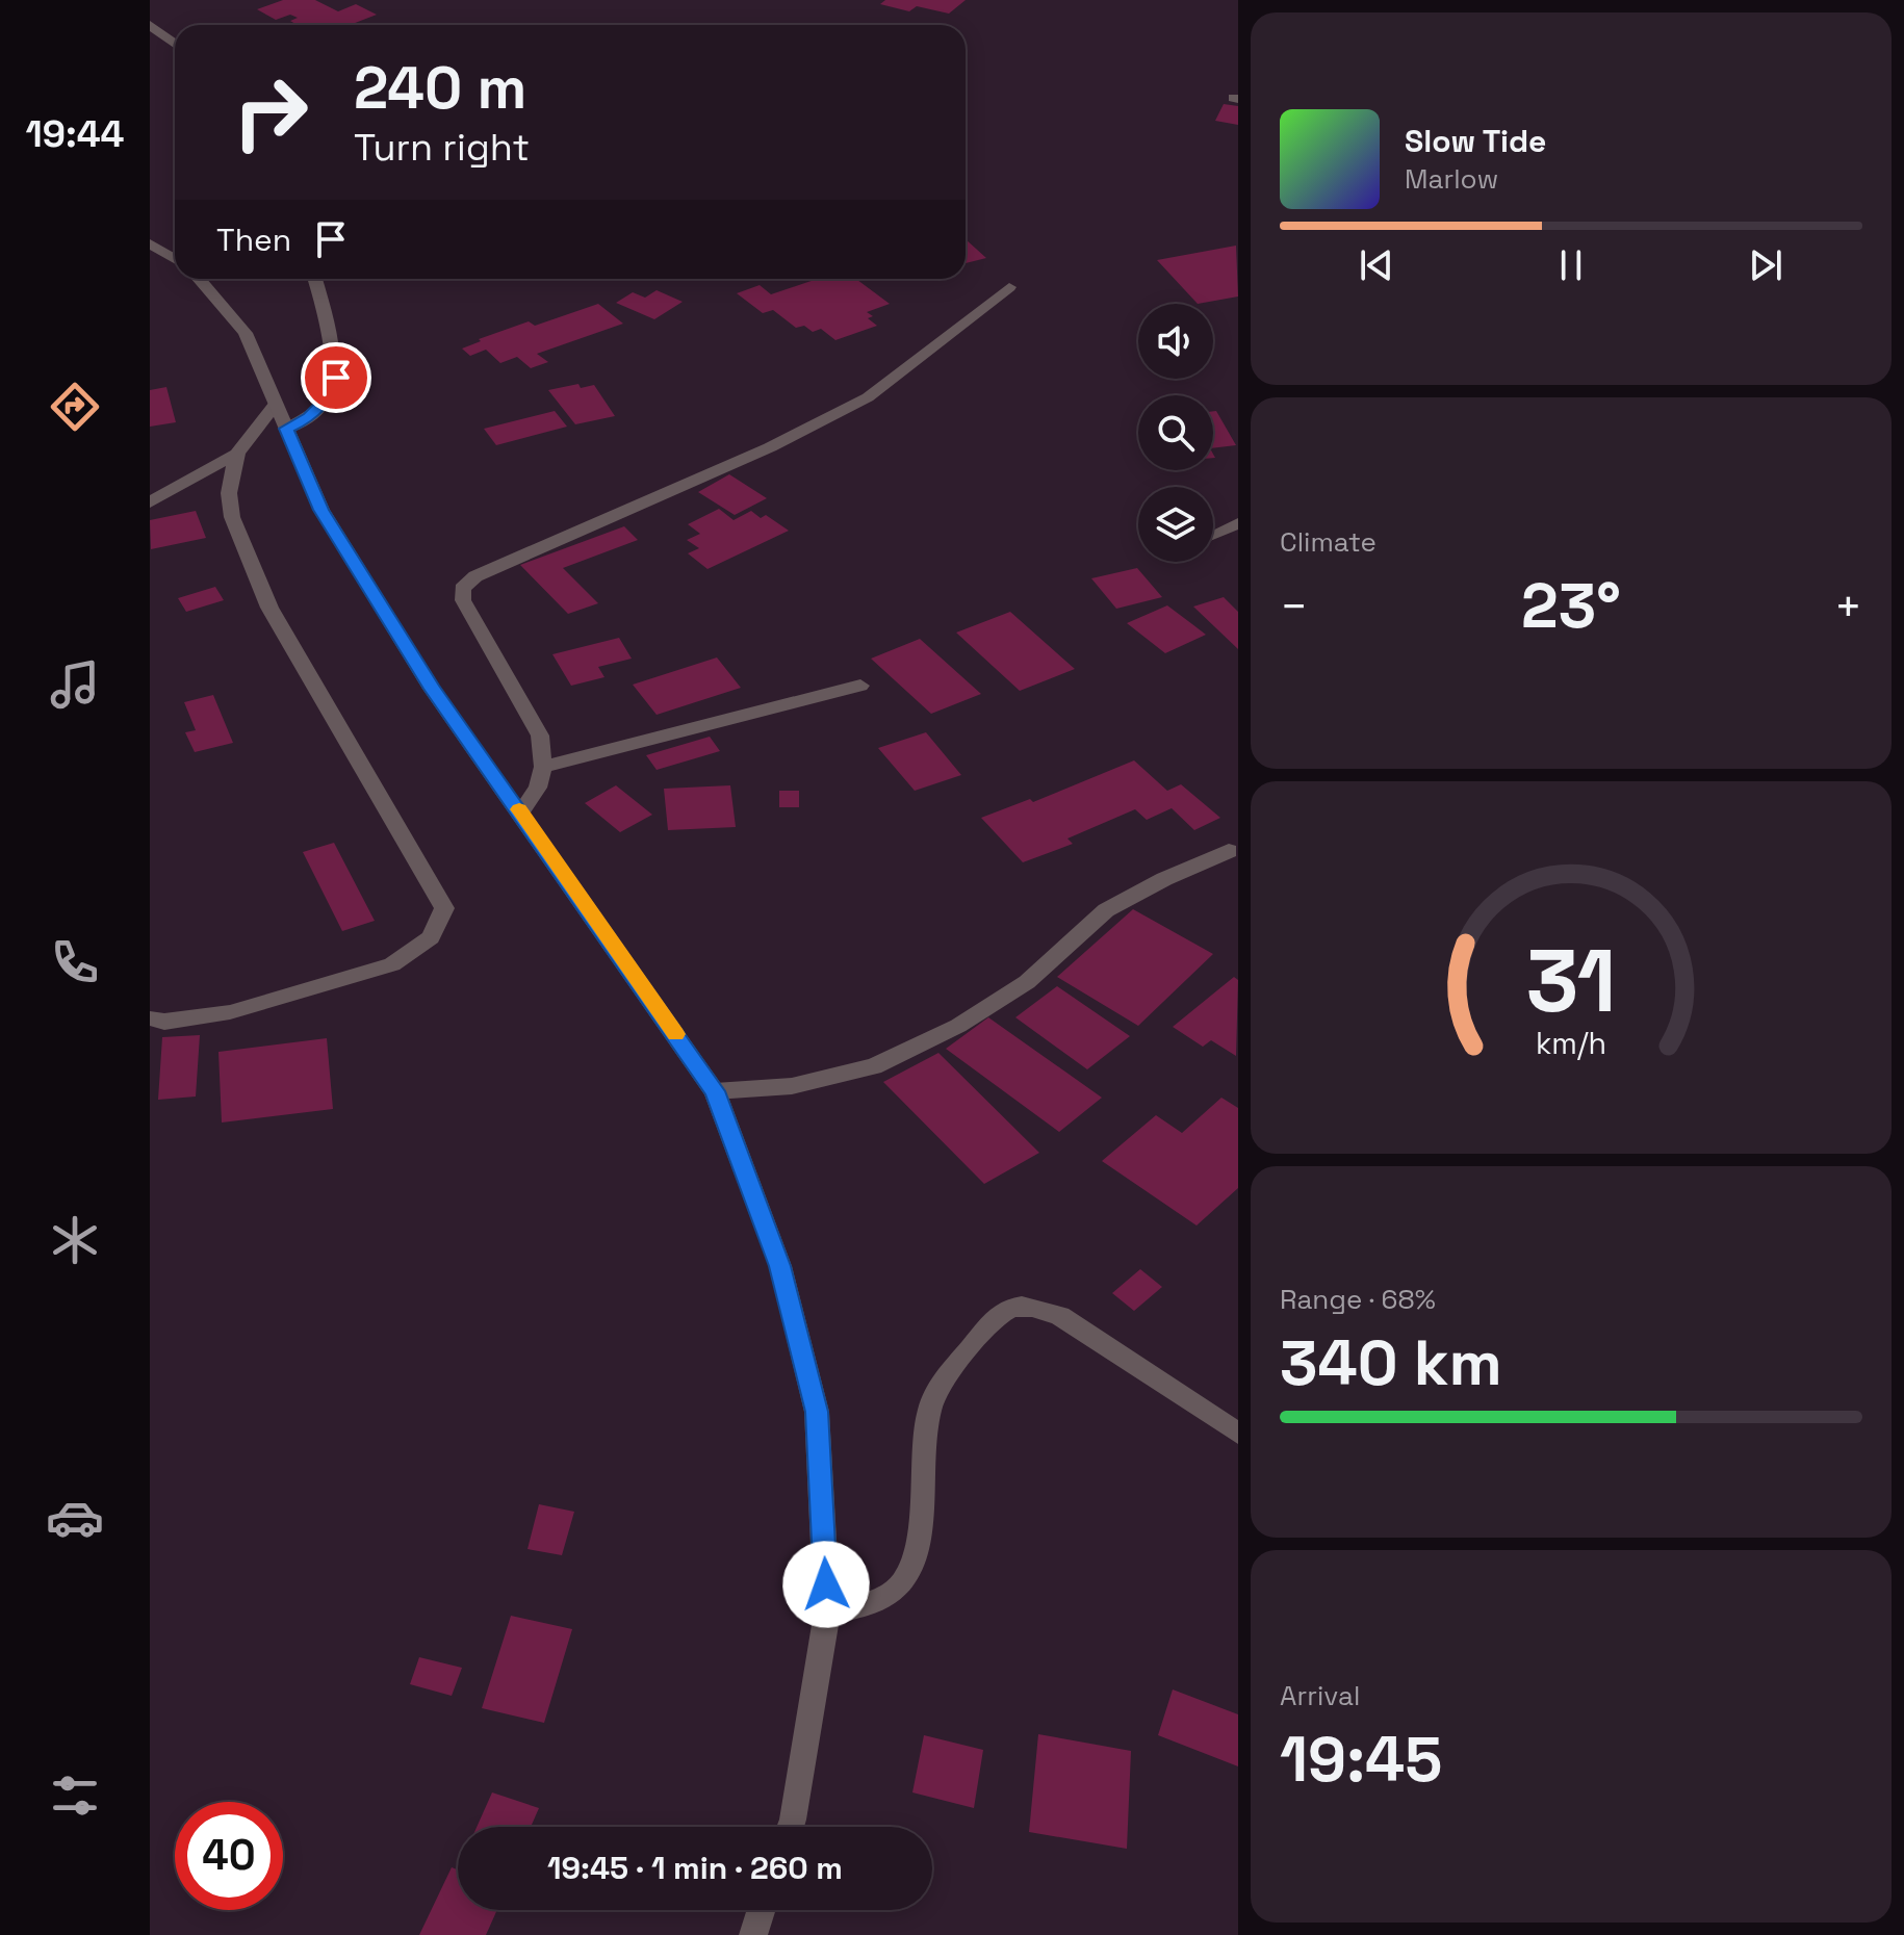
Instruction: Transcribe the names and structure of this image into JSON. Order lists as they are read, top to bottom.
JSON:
{
  "page": {
    "tabs": "19:44",
    "turn": ["240 m", "Turn right"],
    "song": ["Slow Tide", "Marlow"],
    "then": "Then",
    "tile": [
      "Climate",
      ["Range · 68%", "340 km"],
      ["Arrival", "19:45"]
    ],
    "heat": ["−", "23°", "+"],
    "limit": "40",
    "trip": "19:45 · 1 min · 260 m",
    "gauge": ["31", "km/h"]
  }
}
